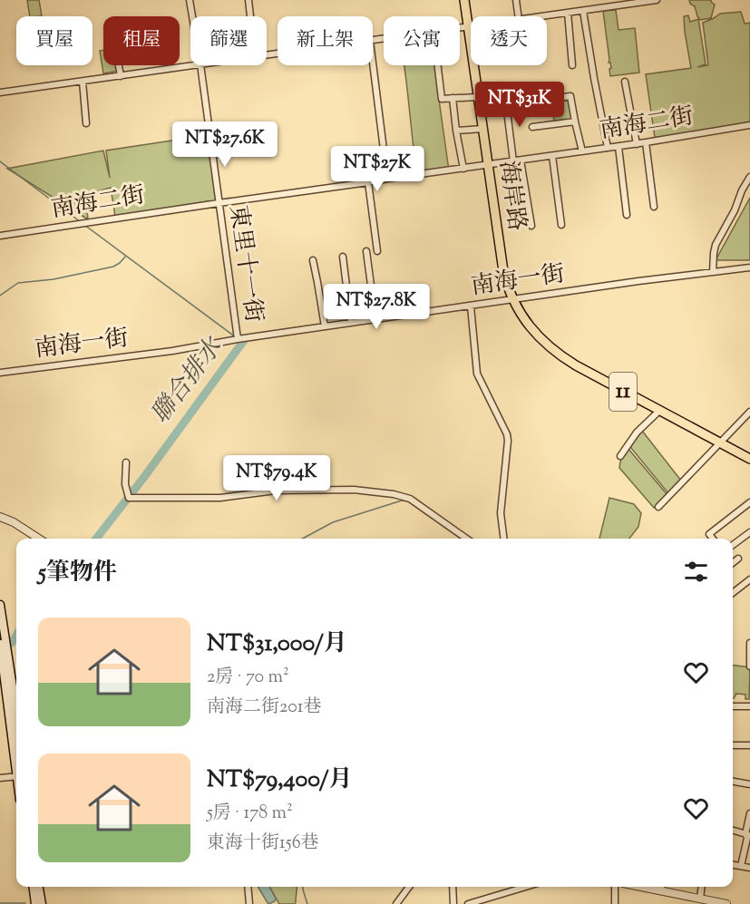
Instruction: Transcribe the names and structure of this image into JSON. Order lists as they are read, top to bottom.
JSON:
{
  "streets": {
    "main road": ["海岸路", "11"],
    "street": ["南海二街", "東里十一街", "南海一街"]
  },
  "crossings": [
    ["南海二街", "海岸路"],
    ["南海二街", "東里十一街"],
    ["海岸路", "南海一街"],
    ["東里十一街", "南海一街"]
  ],
  "water": ["聯合排水"],
  "page": {
    "chip": [
      "買屋",
      "租屋",
      "篩選",
      "新上架",
      "公寓",
      "透天"
    ],
    "price": [
      "NT$31K",
      "NT$27.6K",
      "NT$27K",
      "NT$27.8K",
      "NT$79.4K"
    ],
    "heading": "5筆物件",
    "list": [
      {
        "name": "NT$31,000/月",
        "note": "2房 · 70 m² · 南海二街201巷"
      },
      {
        "name": "NT$79,400/月",
        "note": "5房 · 178 m² · 東海十街156巷"
      }
    ]
  }
}
